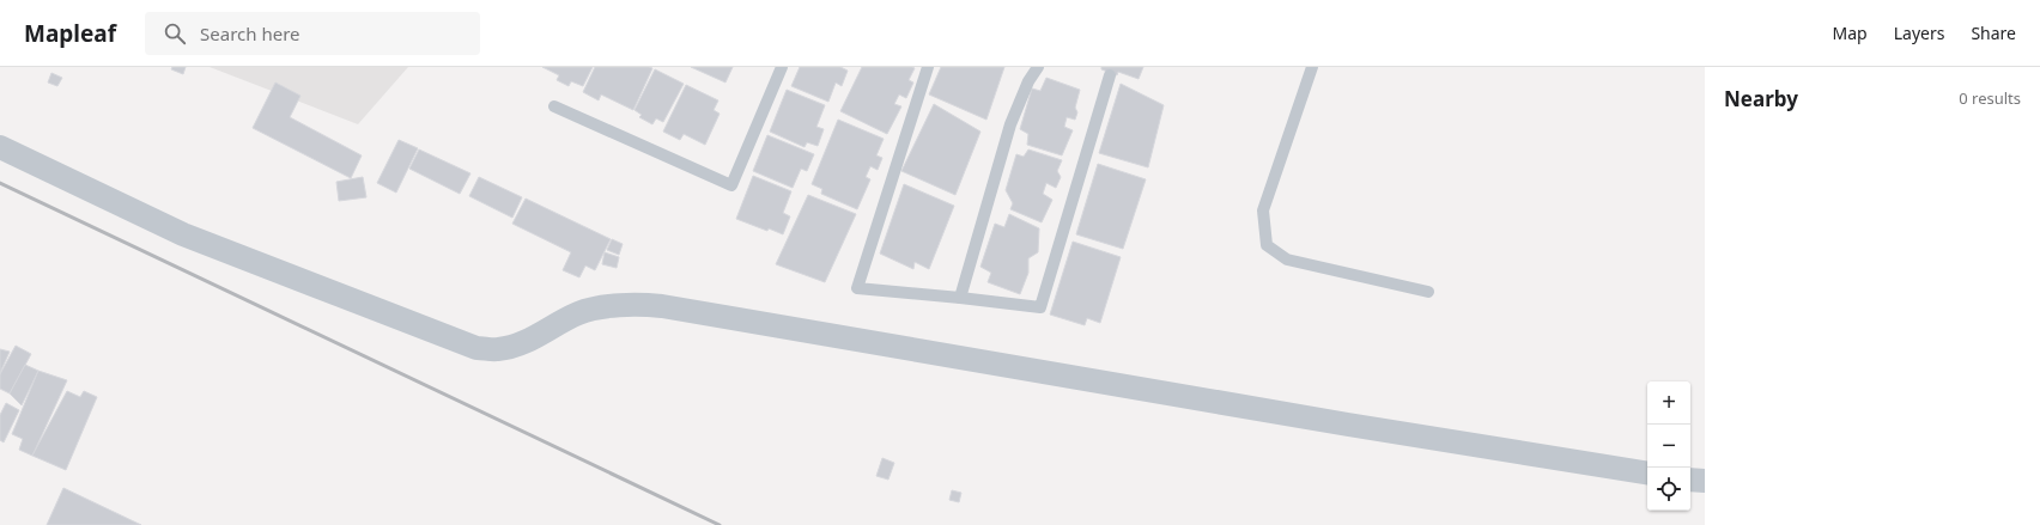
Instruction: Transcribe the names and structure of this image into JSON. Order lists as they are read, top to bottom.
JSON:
{
  "page": {
    "header": "Mapleaf",
    "search": "Search here",
    "nav": ["Map", "Layers", "Share"],
    "heading": ["Nearby", "0 results"],
    "map_buttons": ["+", "−"]
  }
}
